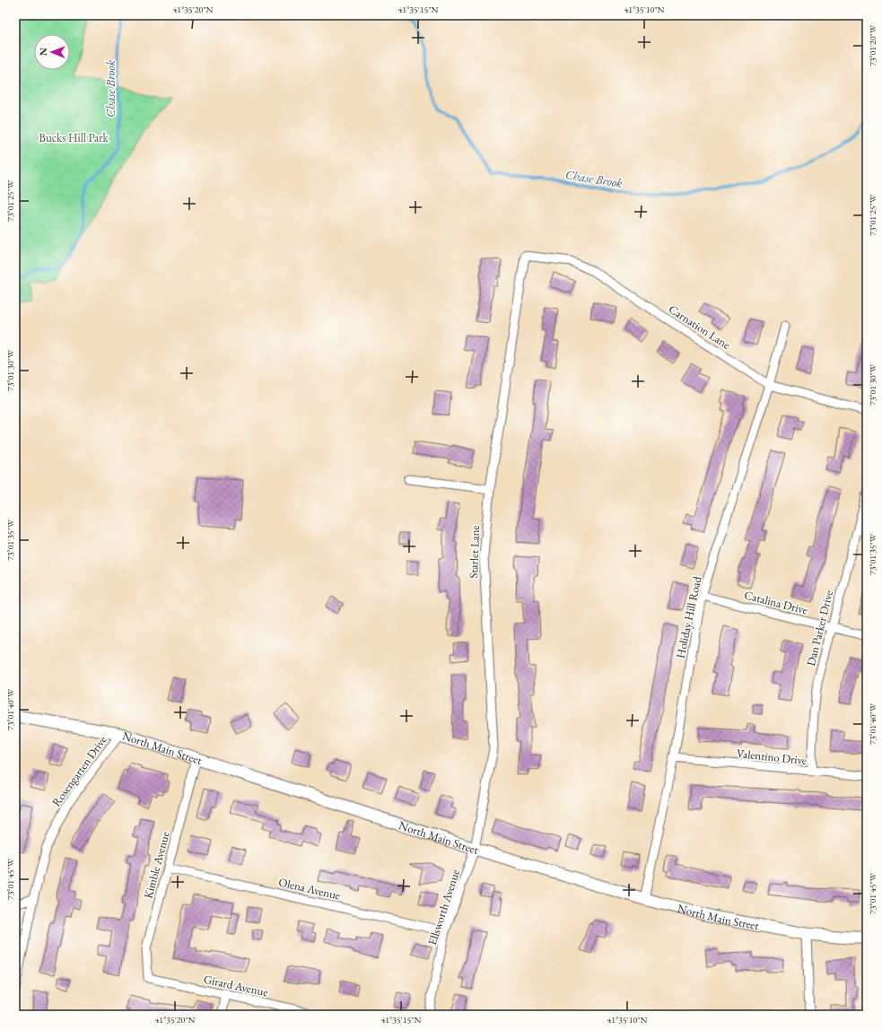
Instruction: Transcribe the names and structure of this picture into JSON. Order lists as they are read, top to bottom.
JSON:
{
  "streets": {
    "main road": ["North Main Street"],
    "street": [
      "Carnation Lane",
      "Starlet Lane",
      "Catalina Drive",
      "Holiday Hill Road",
      "Dan Parker Drive",
      "Valentino Drive",
      "Rosengarten Drive",
      "Kimble Avenue",
      "Olena Avenue",
      "Ellsworth Avenue",
      "Girard Avenue"
    ]
  },
  "crossings": [
    ["Carnation Lane", "Starlet Lane"],
    ["Carnation Lane", "Holiday Hill Road"],
    ["Starlet Lane", "North Main Street"],
    ["Starlet Lane", "Ellsworth Avenue"],
    ["Catalina Drive", "Holiday Hill Road"],
    ["Catalina Drive", "Dan Parker Drive"],
    ["Holiday Hill Road", "North Main Street"],
    ["Holiday Hill Road", "Valentino Drive"],
    ["Dan Parker Drive", "Valentino Drive"],
    ["North Main Street", "Rosengarten Drive"],
    ["North Main Street", "Kimble Avenue"],
    ["North Main Street", "Ellsworth Avenue"],
    ["Kimble Avenue", "Olena Avenue"],
    ["Kimble Avenue", "Girard Avenue"],
    ["Olena Avenue", "Ellsworth Avenue"]
  ],
  "water": ["Chase Brook"],
  "parks": ["Bucks Hill Park"],
  "north": "left",
  "coordinates": [
    "41°35'20\"N",
    "41°35'15\"N",
    "41°35'10\"N",
    "73°01'20\"W",
    "73°01'25\"W",
    "73°01'30\"W",
    "73°01'35\"W",
    "73°01'40\"W",
    "73°01'45\"W"
  ]
}
